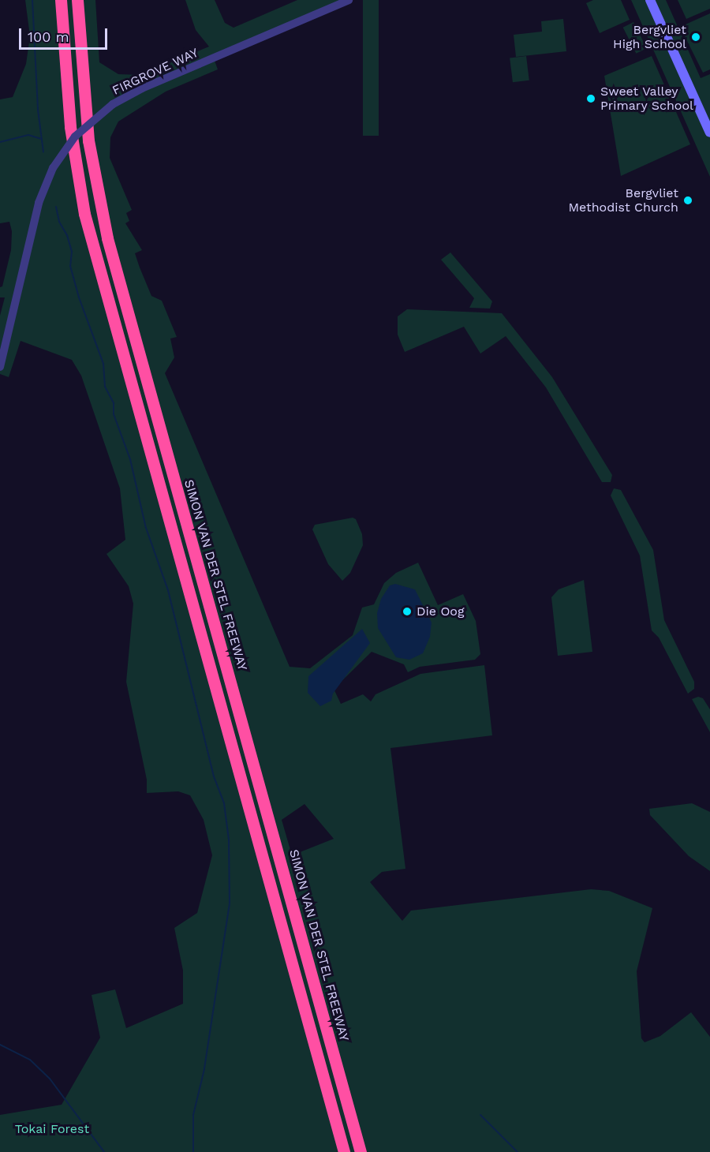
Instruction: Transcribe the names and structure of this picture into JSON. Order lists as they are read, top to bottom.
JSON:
{
  "streets": {
    "highway": ["SIMON VAN DER STEL FREEWAY"],
    "street": ["FIRGROVE WAY"]
  },
  "parks": ["Tokai Forest"],
  "places": [
    "Bergvliet High School",
    "Sweet Valley Primary School",
    "Bergvliet Methodist Church",
    "Die Oog"
  ],
  "scale_bar": "100 m"
}
